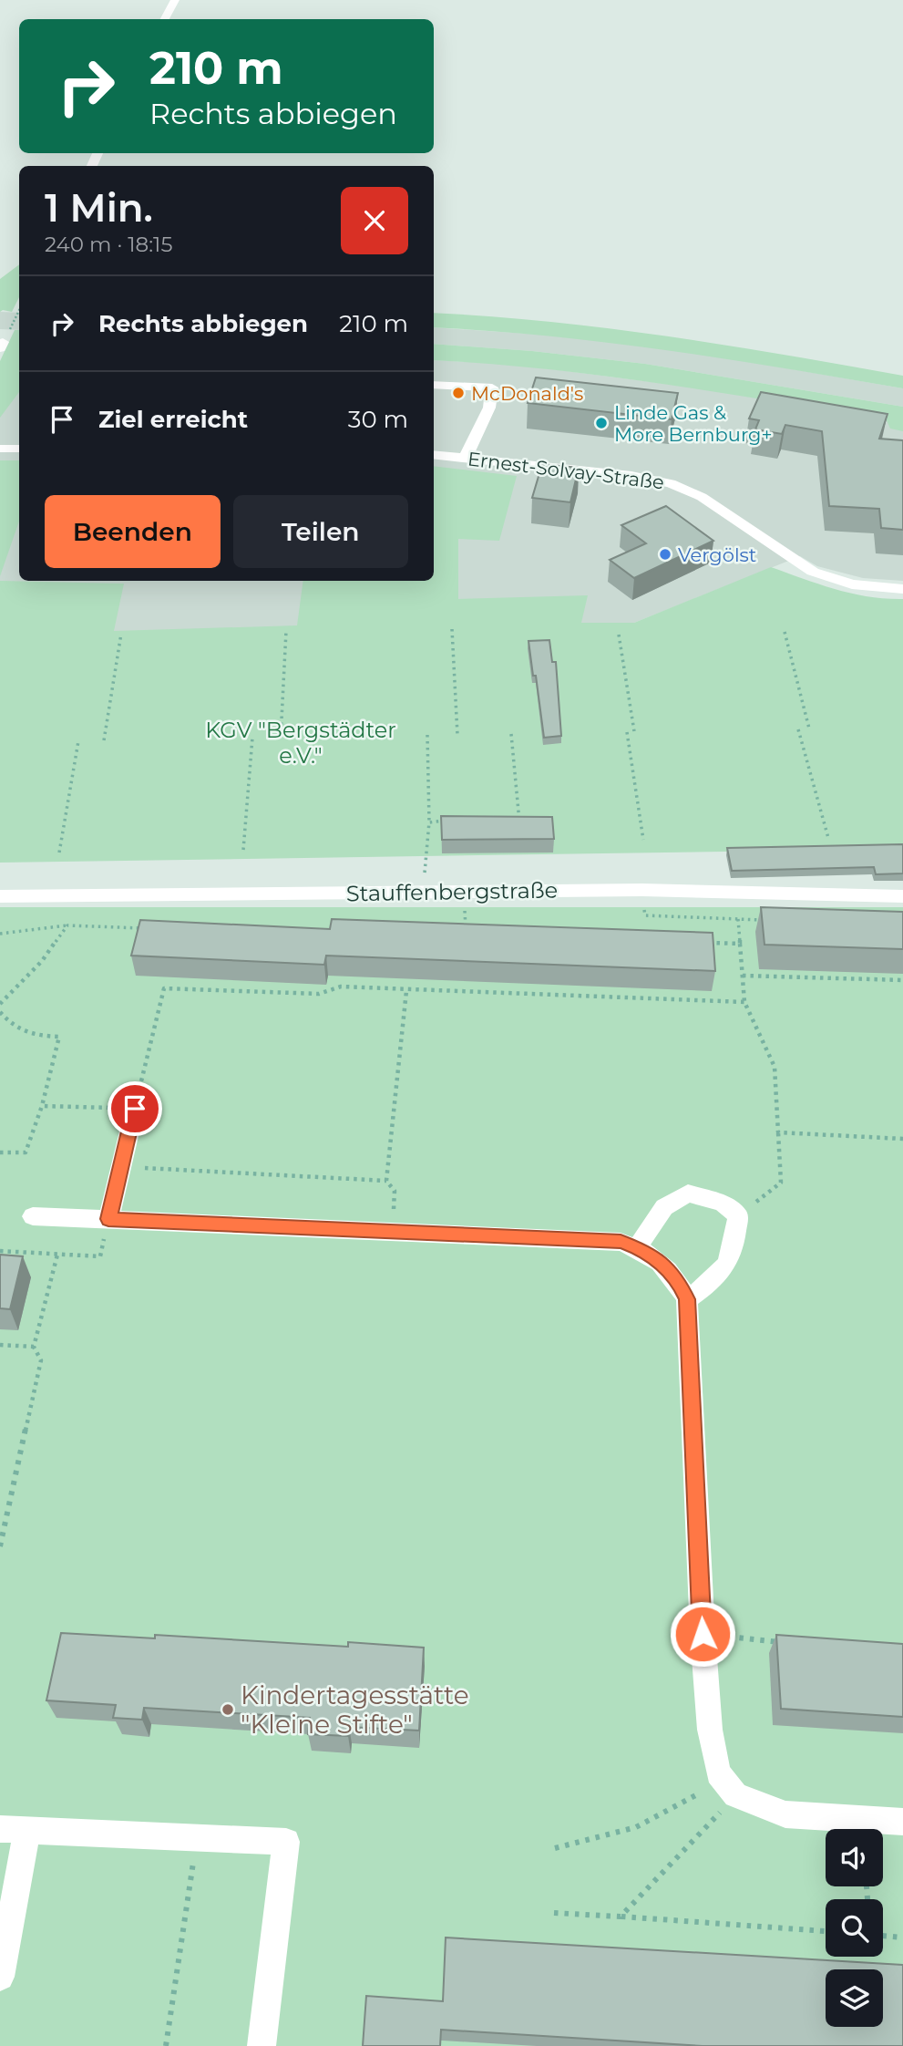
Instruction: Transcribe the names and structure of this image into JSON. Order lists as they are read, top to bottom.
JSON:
{
  "streets": {
    "street": ["Ernest-Solvay-Straße", "Stauffenbergstraße"]
  },
  "parks": ["KGV \"Bergstädter e.V.\""],
  "places": [
    "McDonald's",
    "Linde Gas & More Bernburg+",
    "Vergölst",
    "Kindertagesstätte \"Kleine Stifte\""
  ],
  "page": {
    "turn": ["210 m", "Rechts abbiegen"],
    "heading": ["1 Min.", "240 m · 18:15"],
    "list": [
      {
        "name": "Rechts abbiegen",
        "value": "210 m"
      },
      {
        "name": "Ziel erreicht",
        "value": "30 m"
      }
    ],
    "buttons": ["Beenden", "Teilen"]
  }
}
